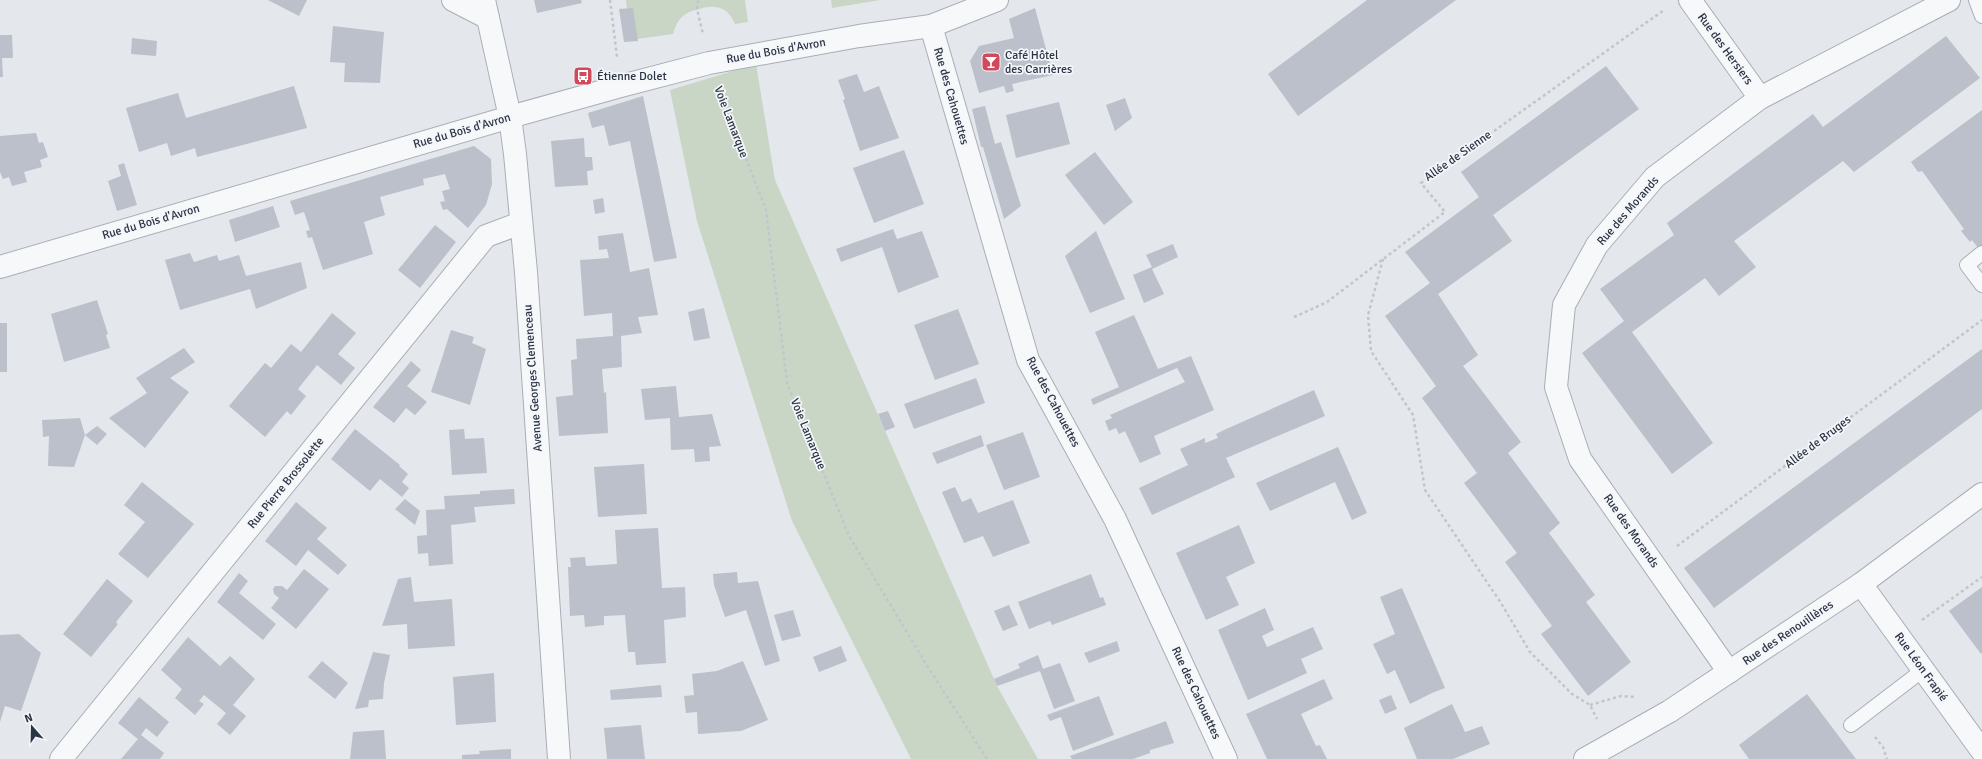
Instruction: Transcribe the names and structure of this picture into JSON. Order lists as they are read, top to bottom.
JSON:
{
  "streets": {
    "street": [
      "Rue des Hersiers",
      "Rue du Bois d'Avron",
      "Rue des Cahouettes",
      "Rue des Morands",
      "Avenue Georges Clemenceau",
      "Rue Pierre Brossolette",
      "Rue des Renouillères",
      "Rue Léon Frapié"
    ],
    "path": ["Voie Lamarque", "Allée de Sienne", "Allée de Bruges"]
  },
  "crossings": [
    ["Rue des Hersiers", "Rue des Morands"],
    ["Rue du Bois d'Avron", "Rue des Cahouettes"],
    ["Rue du Bois d'Avron", "Avenue Georges Clemenceau"],
    ["Rue des Morands", "Allée de Bruges"],
    ["Rue des Morands", "Rue des Renouillères"],
    ["Avenue Georges Clemenceau", "Rue Pierre Brossolette"],
    ["Rue des Renouillères", "Rue Léon Frapié"]
  ],
  "places": {
    "bar": ["Café Hôtel des Carrières"],
    "bus stop": ["Étienne Dolet"]
  },
  "north": "top"
}
